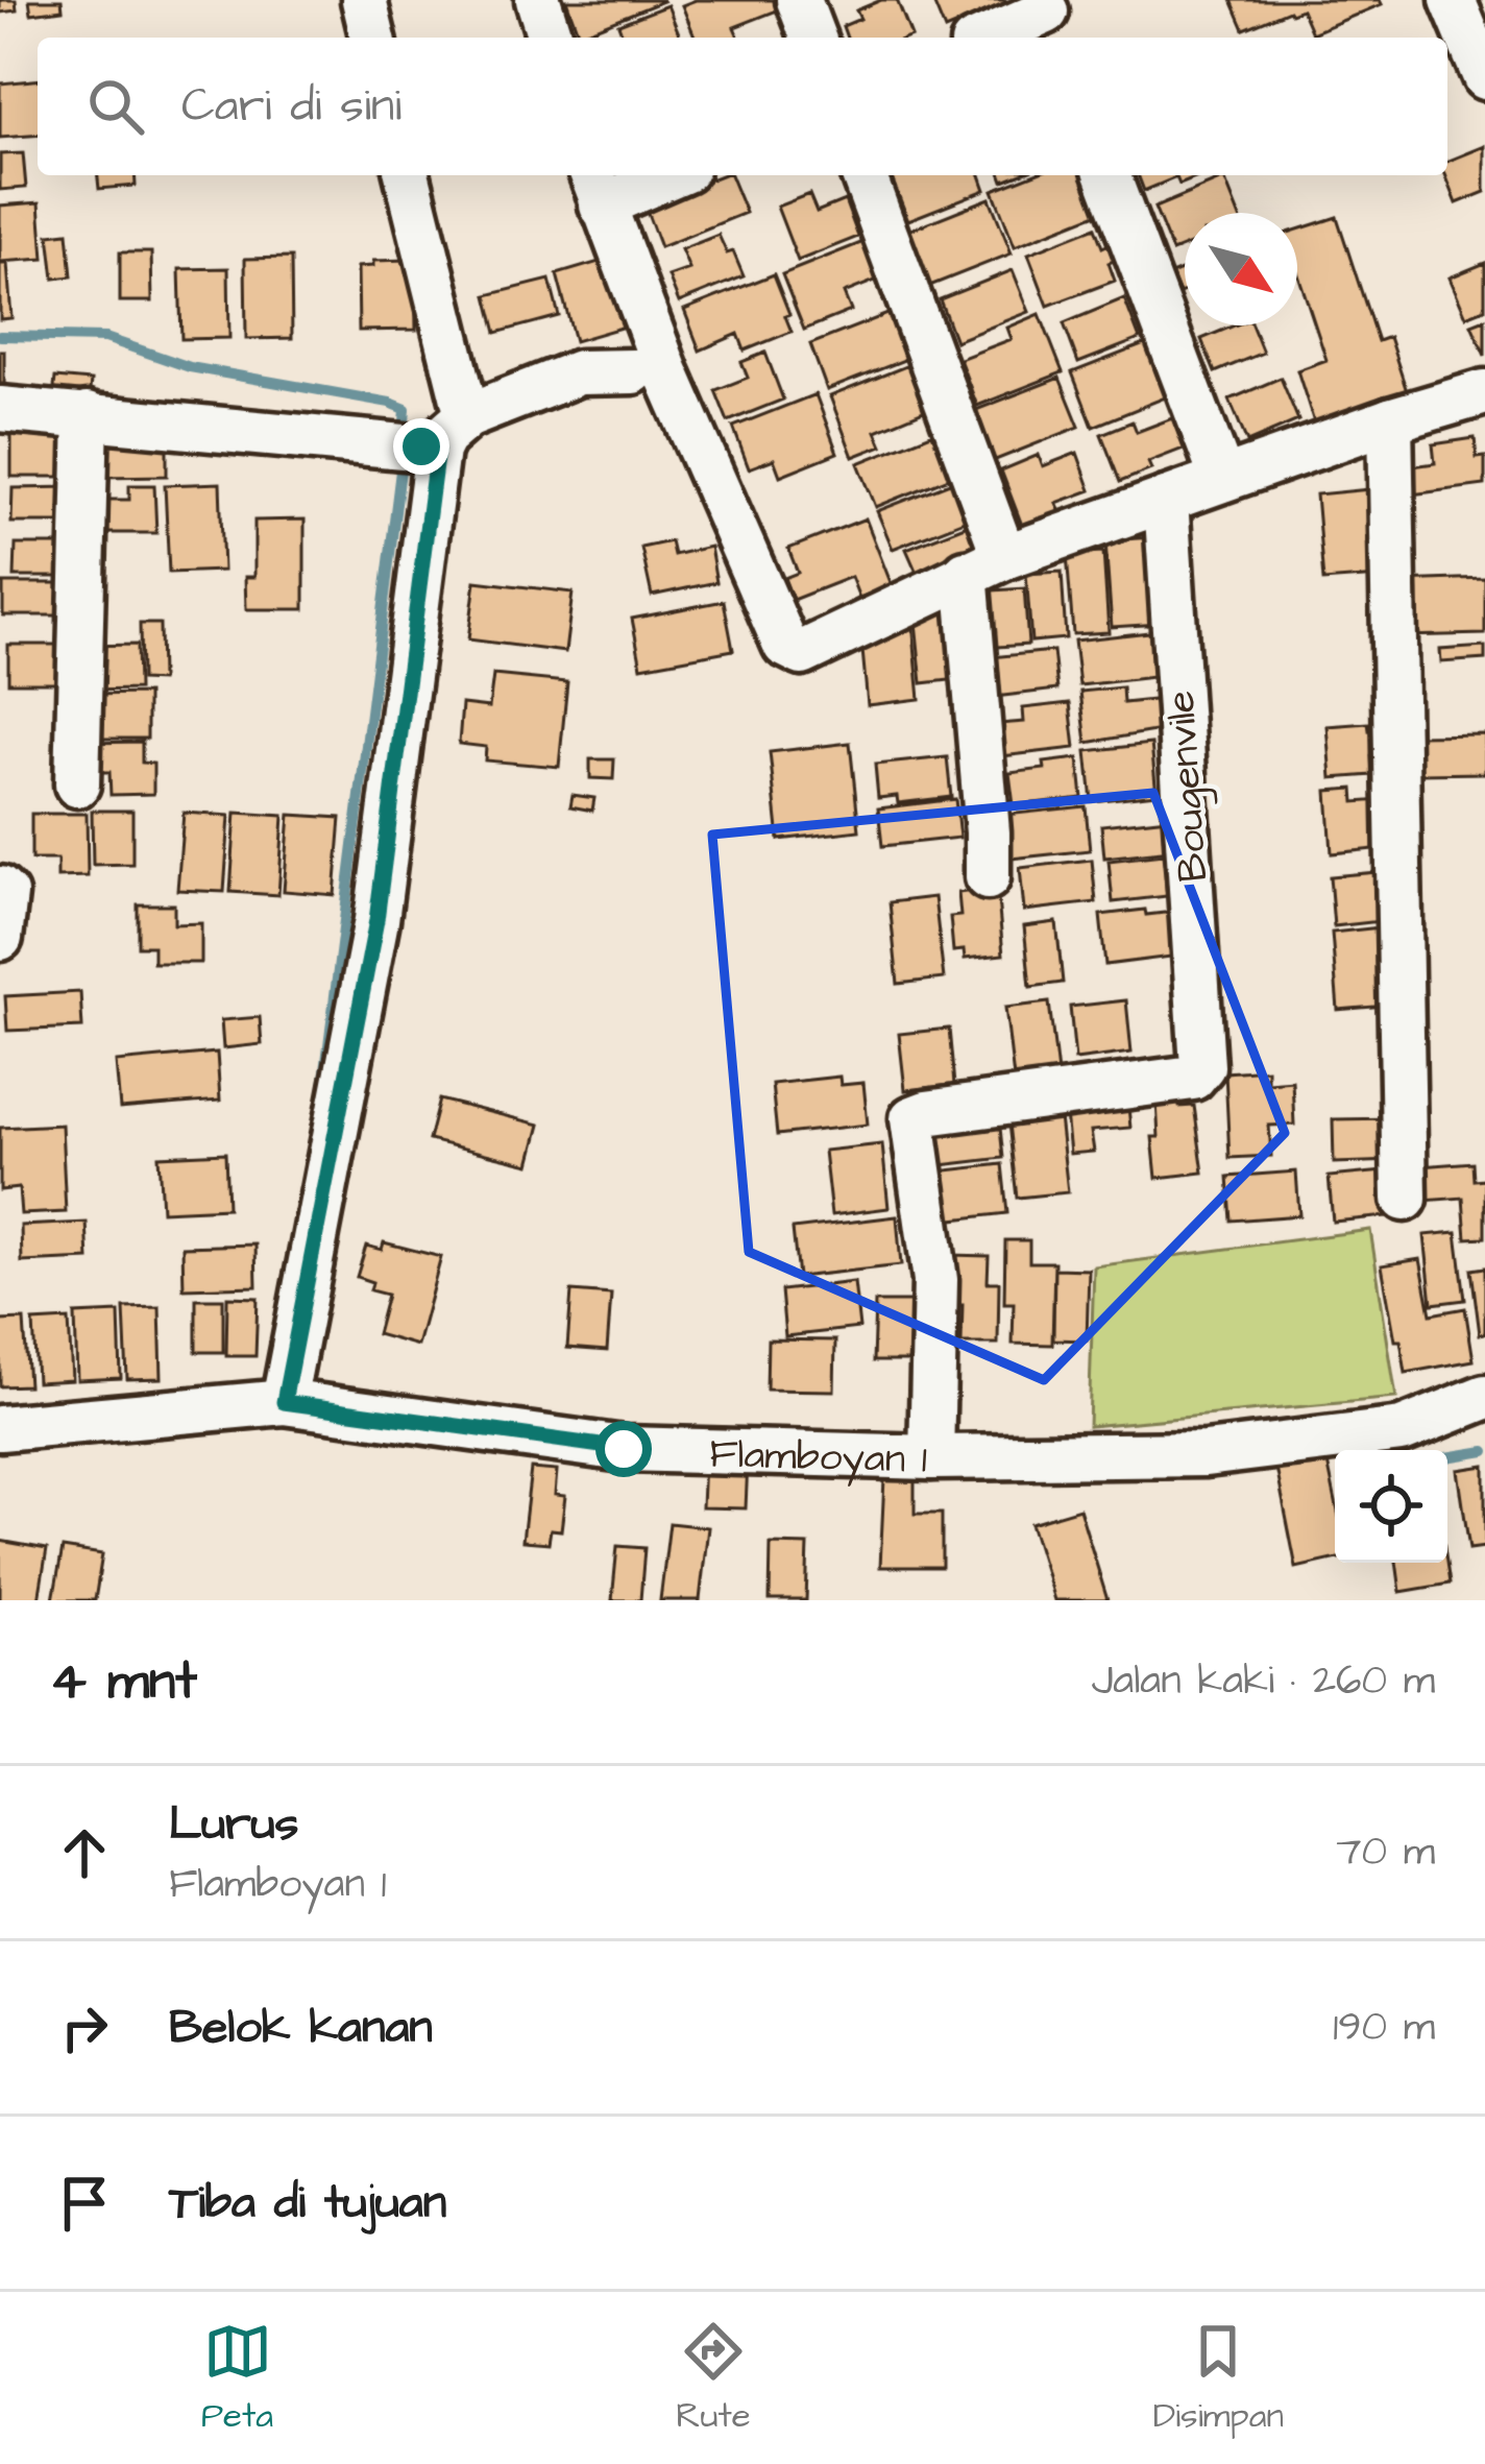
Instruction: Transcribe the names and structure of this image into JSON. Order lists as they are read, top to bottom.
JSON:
{
  "streets": {
    "street": ["Bougenvile", "Flamboyan 1"]
  },
  "crossings": [
    ["Bougenvile", "Flamboyan 1"]
  ],
  "north": "bottom right",
  "page": {
    "search": "Cari di sini",
    "heading": ["4 mnt", "Jalan kaki · 260 m"],
    "list": [
      ["Lurus", "Flamboyan 1", "70 m"],
      ["Belok kanan", "190 m"],
      "Tiba di tujuan"
    ],
    "nav": ["Peta", "Rute", "Disimpan"]
  }
}
